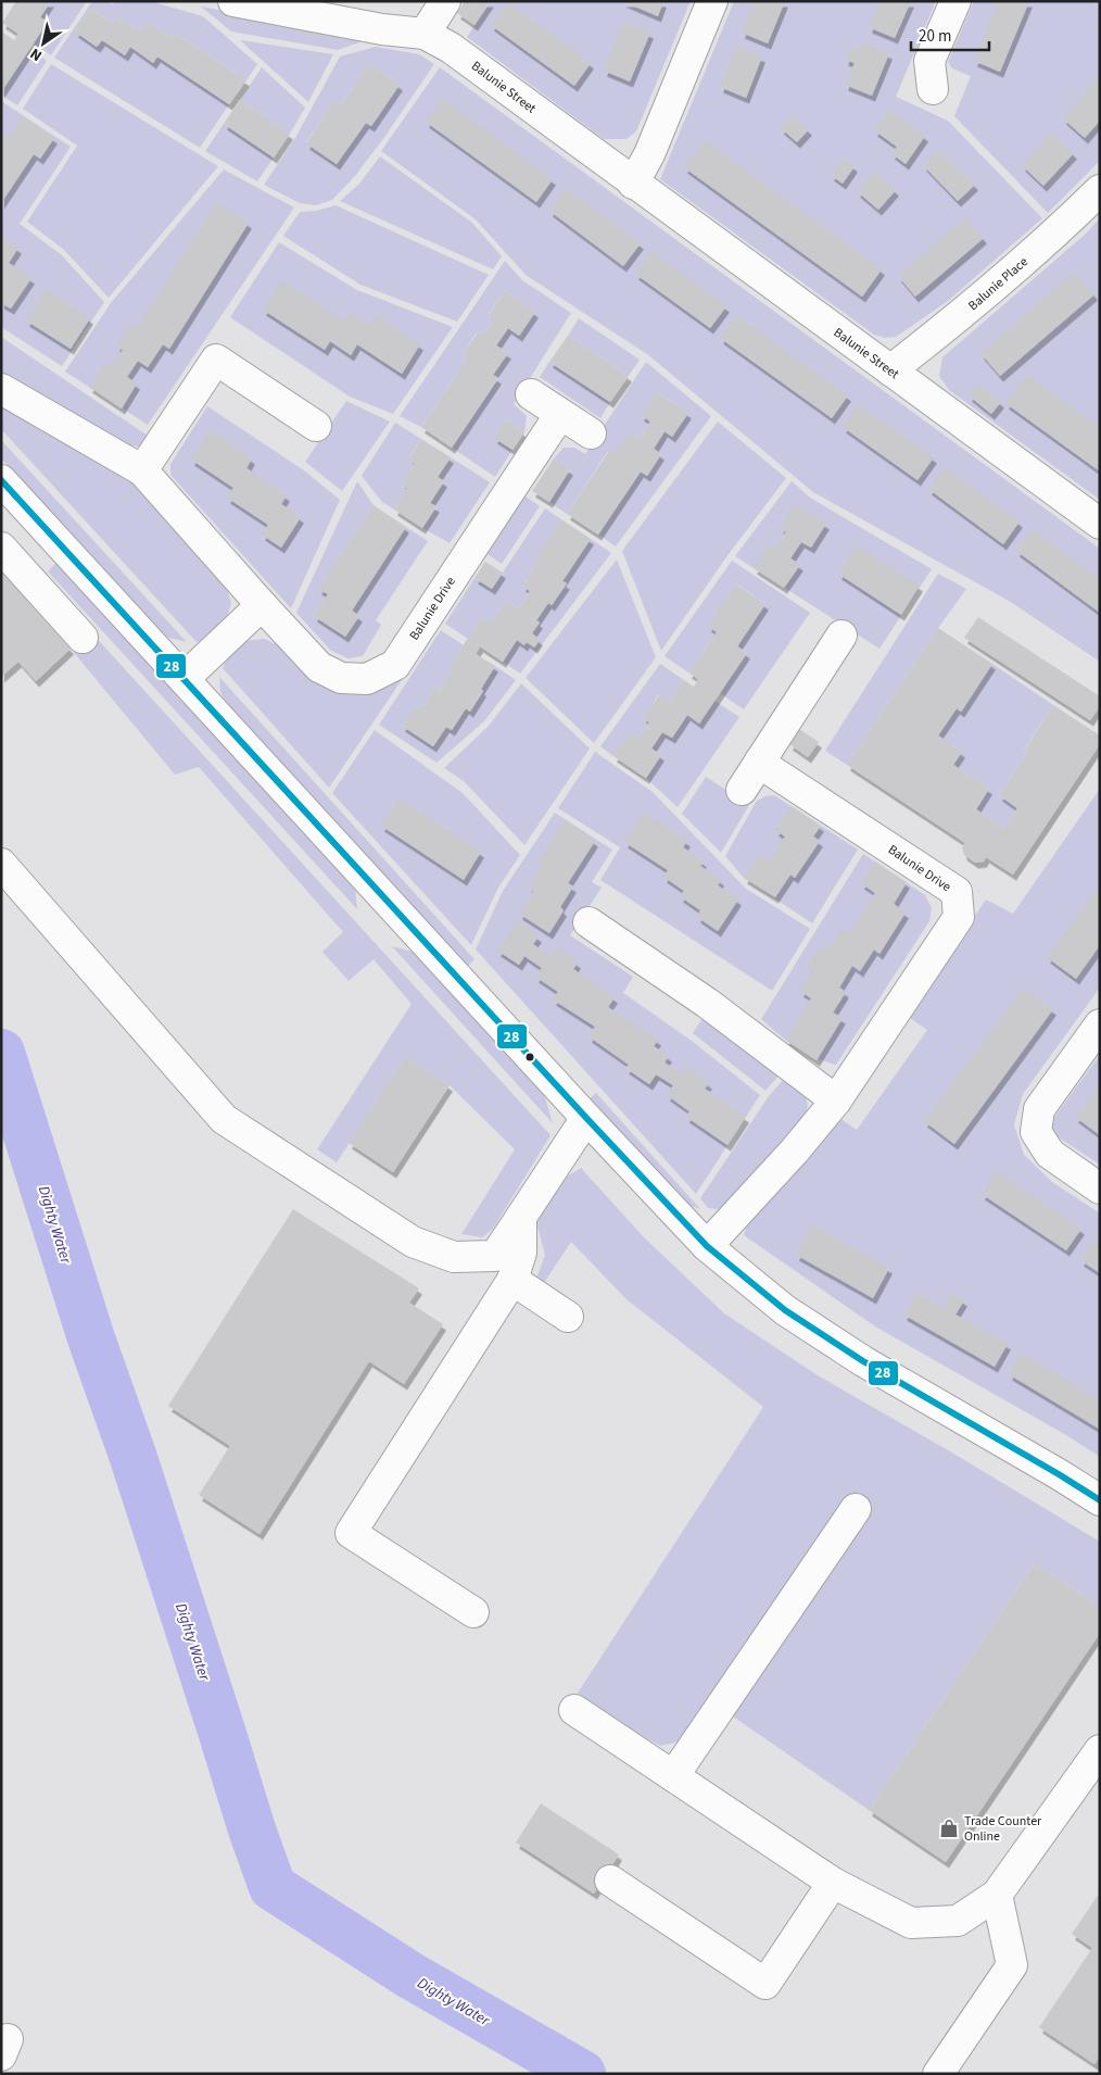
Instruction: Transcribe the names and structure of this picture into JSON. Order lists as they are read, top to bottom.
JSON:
{
  "streets": {
    "street": ["Balunie Street", "Balunie Place", "Balunie Drive"]
  },
  "crossings": [
    ["Balunie Street", "Balunie Place"]
  ],
  "water": ["Dighty Water"],
  "places": {
    "shop": ["Trade Counter Online"]
  },
  "lines": ["transit line 28"],
  "scale_bar": "20 m",
  "north": "bottom left"
}
